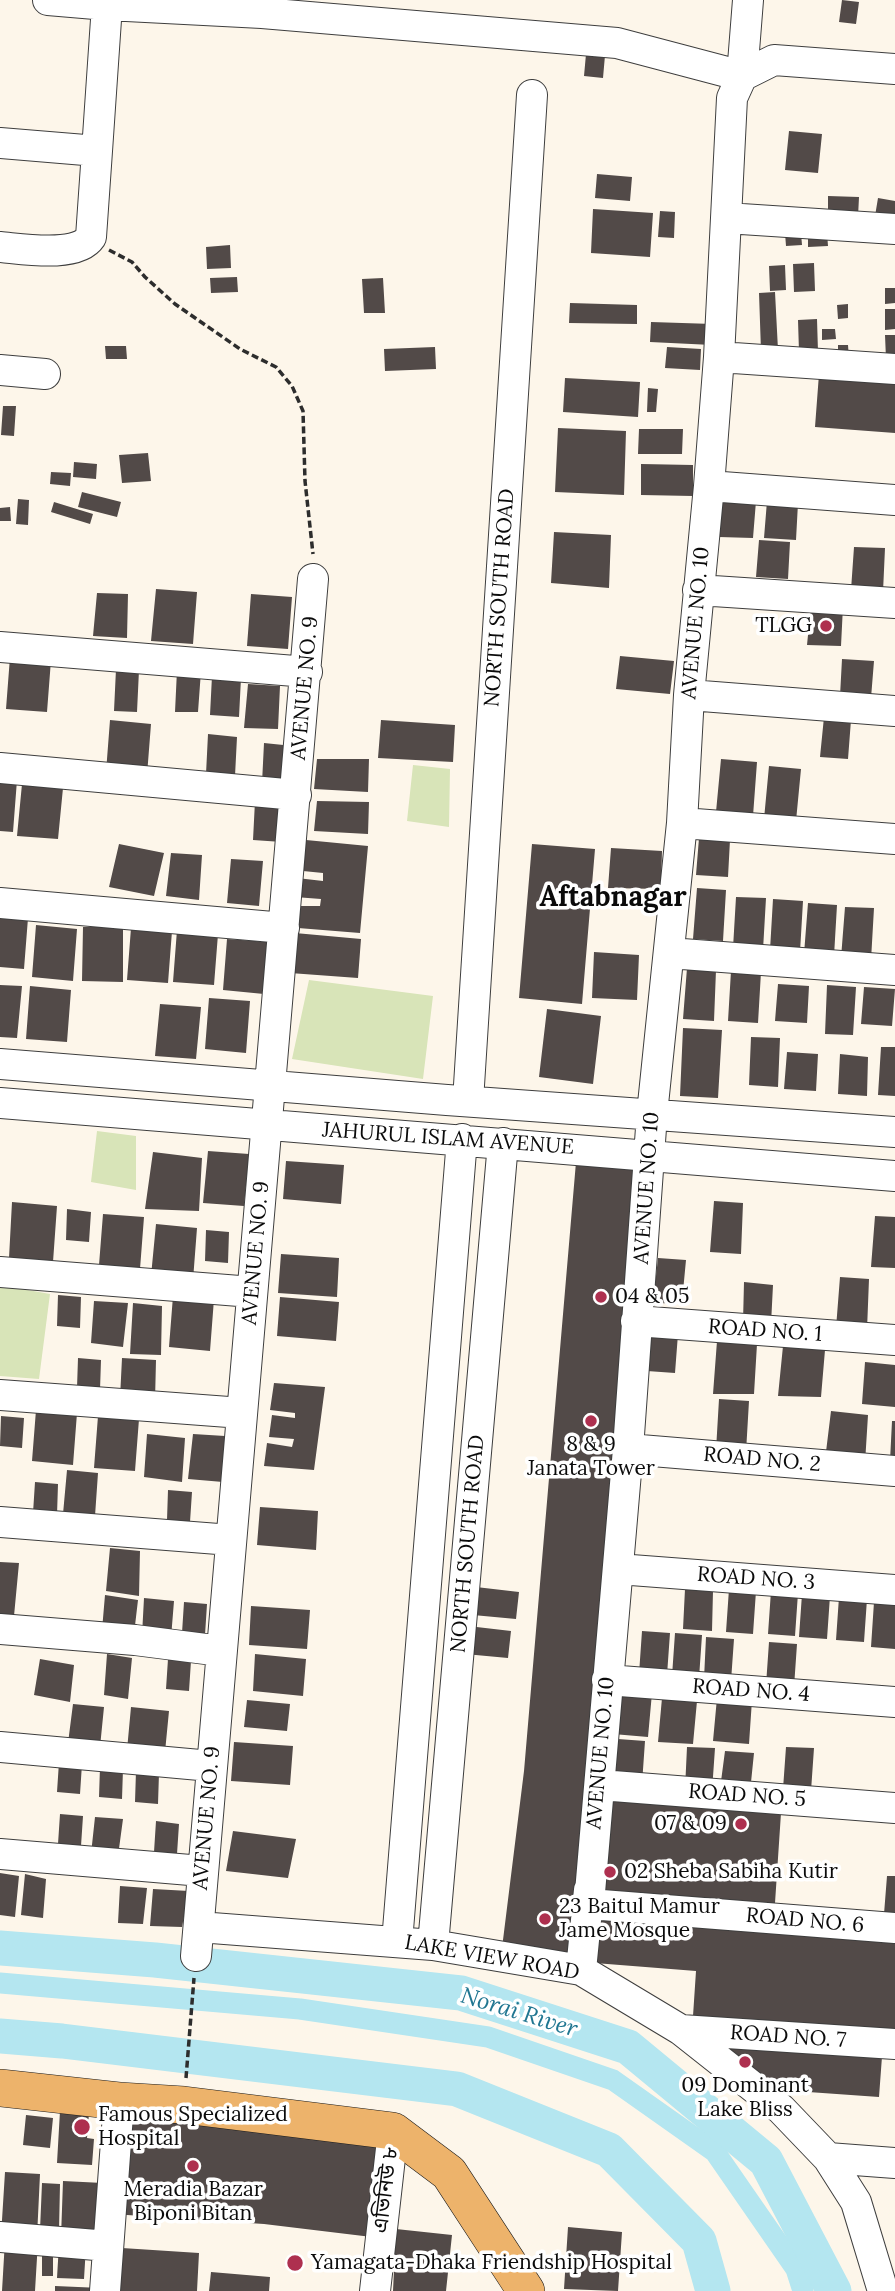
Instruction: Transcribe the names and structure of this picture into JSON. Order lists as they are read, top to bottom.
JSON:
{
  "streets": {
    "street": [
      "NORTH SOUTH ROAD",
      "AVENUE NO. 10",
      "AVENUE NO. 9",
      "JAHURUL ISLAM AVENUE",
      "ROAD NO. 1",
      "ROAD NO. 2",
      "ROAD NO. 3",
      "ROAD NO. 4",
      "ROAD NO. 5",
      "ROAD NO. 6",
      "LAKE VIEW ROAD",
      "ROAD NO. 7",
      "এভিনিউ ৮"
    ]
  },
  "crossings": [
    ["NORTH SOUTH ROAD", "JAHURUL ISLAM AVENUE"],
    ["NORTH SOUTH ROAD", "LAKE VIEW ROAD"],
    ["AVENUE NO. 10", "JAHURUL ISLAM AVENUE"],
    ["AVENUE NO. 10", "ROAD NO. 1"],
    ["AVENUE NO. 10", "ROAD NO. 2"],
    ["AVENUE NO. 10", "ROAD NO. 3"],
    ["AVENUE NO. 10", "ROAD NO. 4"],
    ["AVENUE NO. 10", "ROAD NO. 5"],
    ["AVENUE NO. 10", "ROAD NO. 6"],
    ["AVENUE NO. 10", "LAKE VIEW ROAD"],
    ["AVENUE NO. 9", "JAHURUL ISLAM AVENUE"],
    ["AVENUE NO. 9", "LAKE VIEW ROAD"],
    ["LAKE VIEW ROAD", "ROAD NO. 7"]
  ],
  "districts": ["Aftabnagar"],
  "water": ["Norai River"],
  "places": [
    "TLGG",
    "04 & 05",
    "8 & 9 Janata Tower",
    "07 & 09",
    "02 Sheba Sabiha Kutir",
    "23 Baitul Mamur Jame Mosque",
    "09 Dominant Lake Bliss",
    "Famous Specialized Hospital",
    "Meradia Bazar Biponi Bitan",
    "Yamagata-Dhaka Friendship Hospital"
  ]
}
